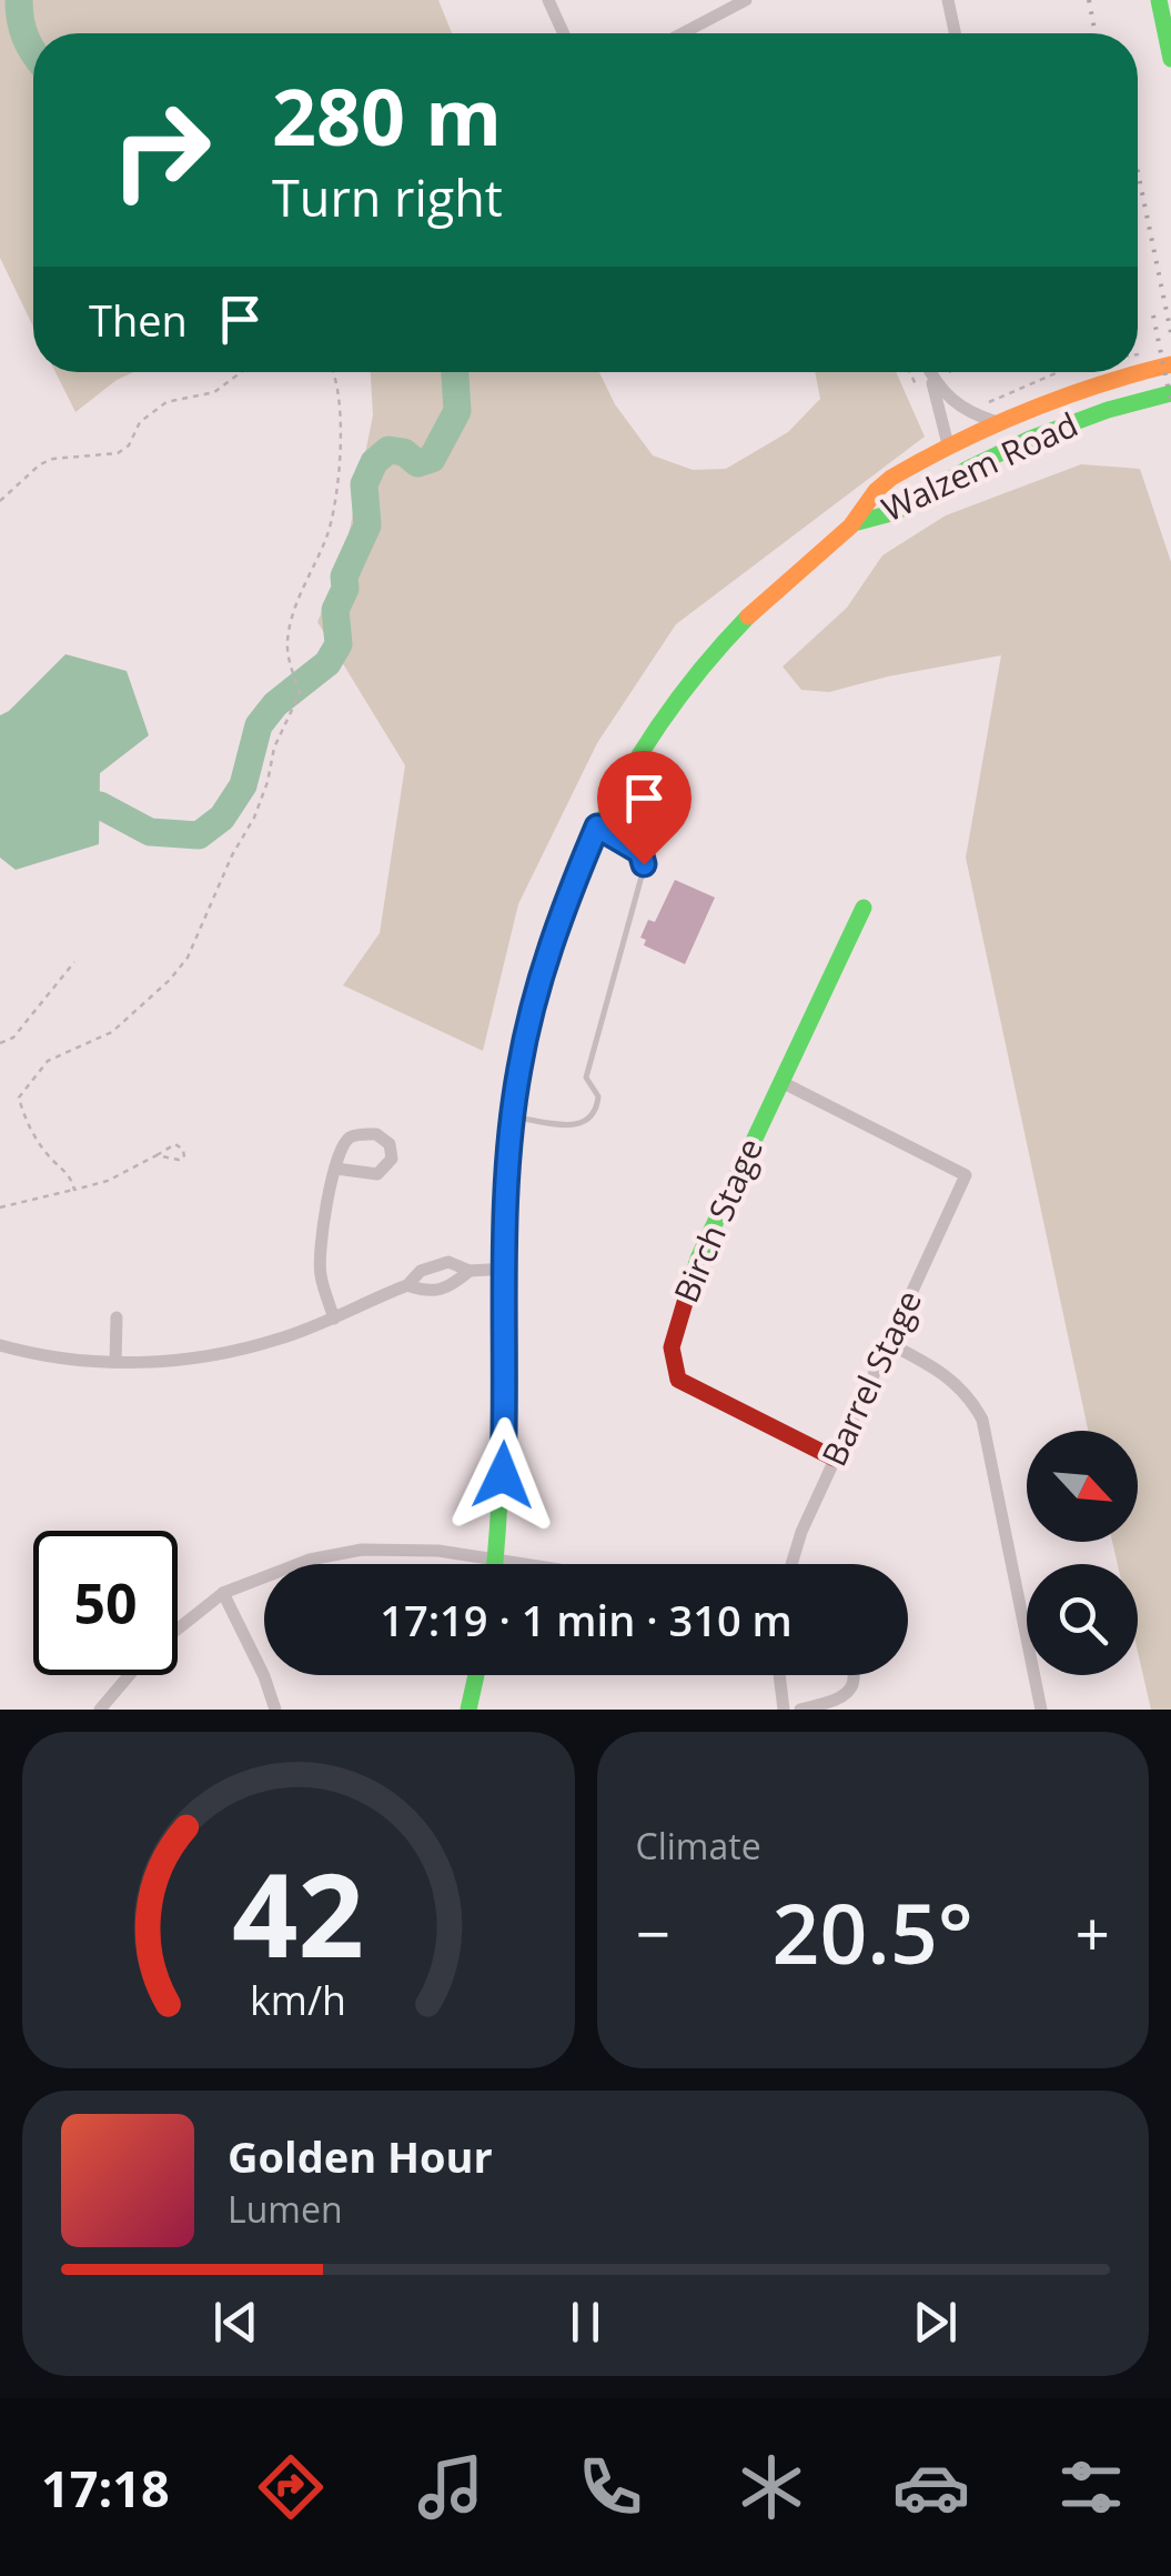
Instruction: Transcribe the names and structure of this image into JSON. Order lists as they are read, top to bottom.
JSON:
{
  "streets": {
    "main road": ["Walzem Road", "Birch Stage"],
    "street": ["Barrel Stage"]
  },
  "crossings": [
    ["Birch Stage", "Barrel Stage"]
  ],
  "north": "bottom right",
  "page": {
    "turn": ["280 m", "Turn right"],
    "then": "Then",
    "limit": "50",
    "trip": "17:19 · 1 min · 310 m",
    "tile": "Climate",
    "heat": ["−", "20.5°", "+"],
    "song": ["Golden Hour", "Lumen"],
    "tabs": "17:18",
    "gauge": ["42", "km/h"]
  }
}
